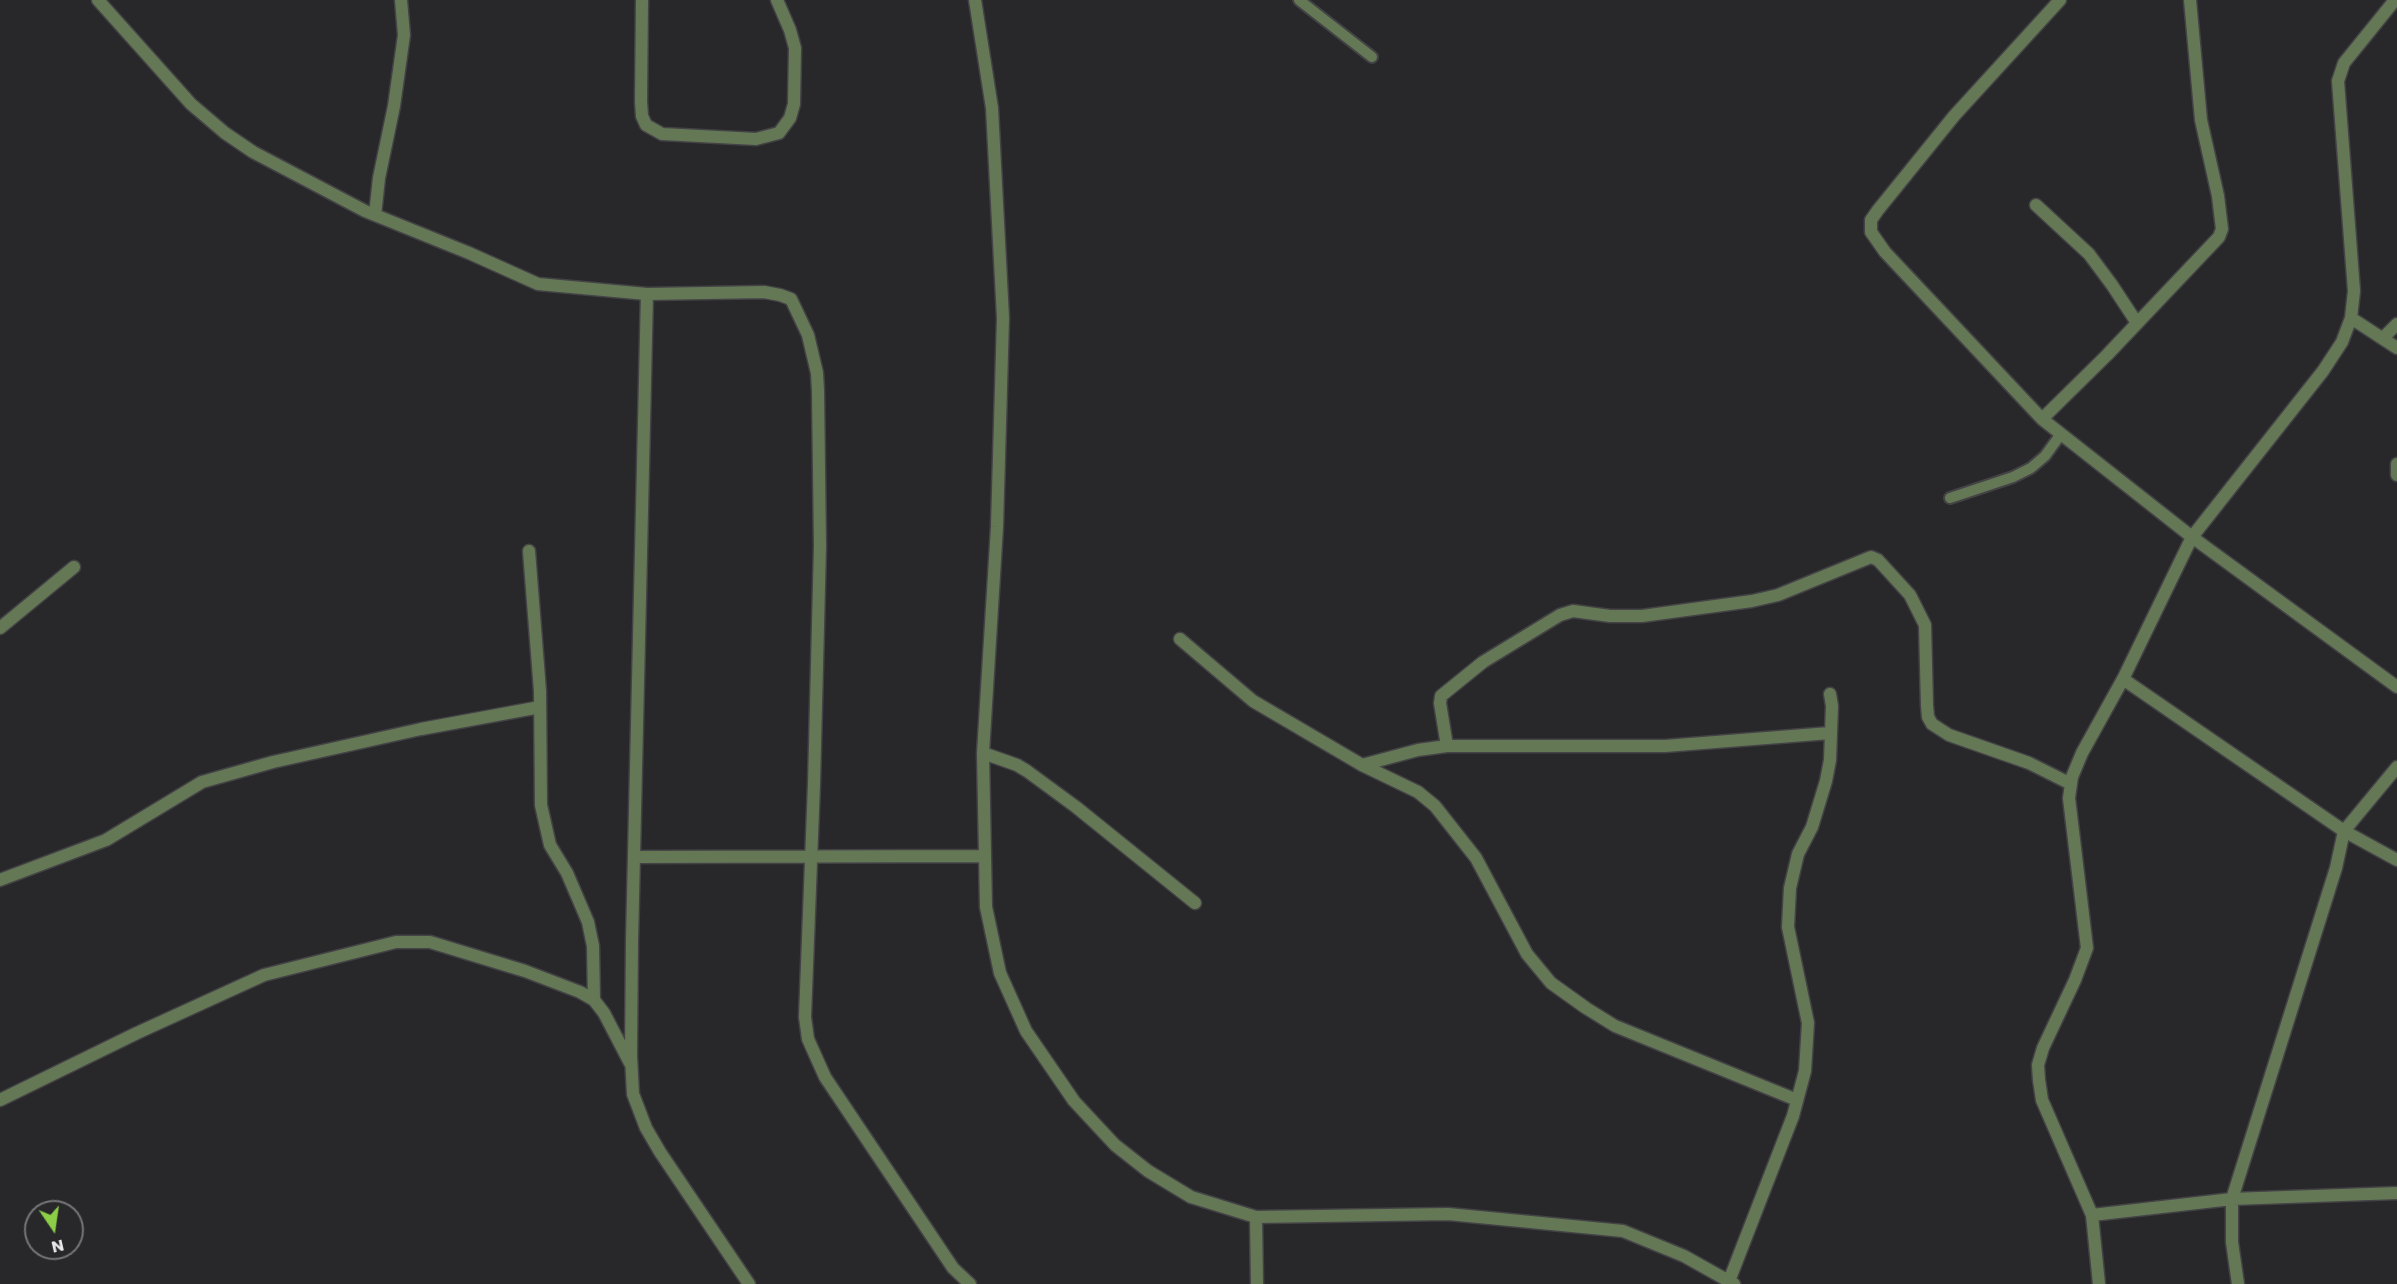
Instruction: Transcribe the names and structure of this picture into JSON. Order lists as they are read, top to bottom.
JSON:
{
  "north": "bottom"
}
